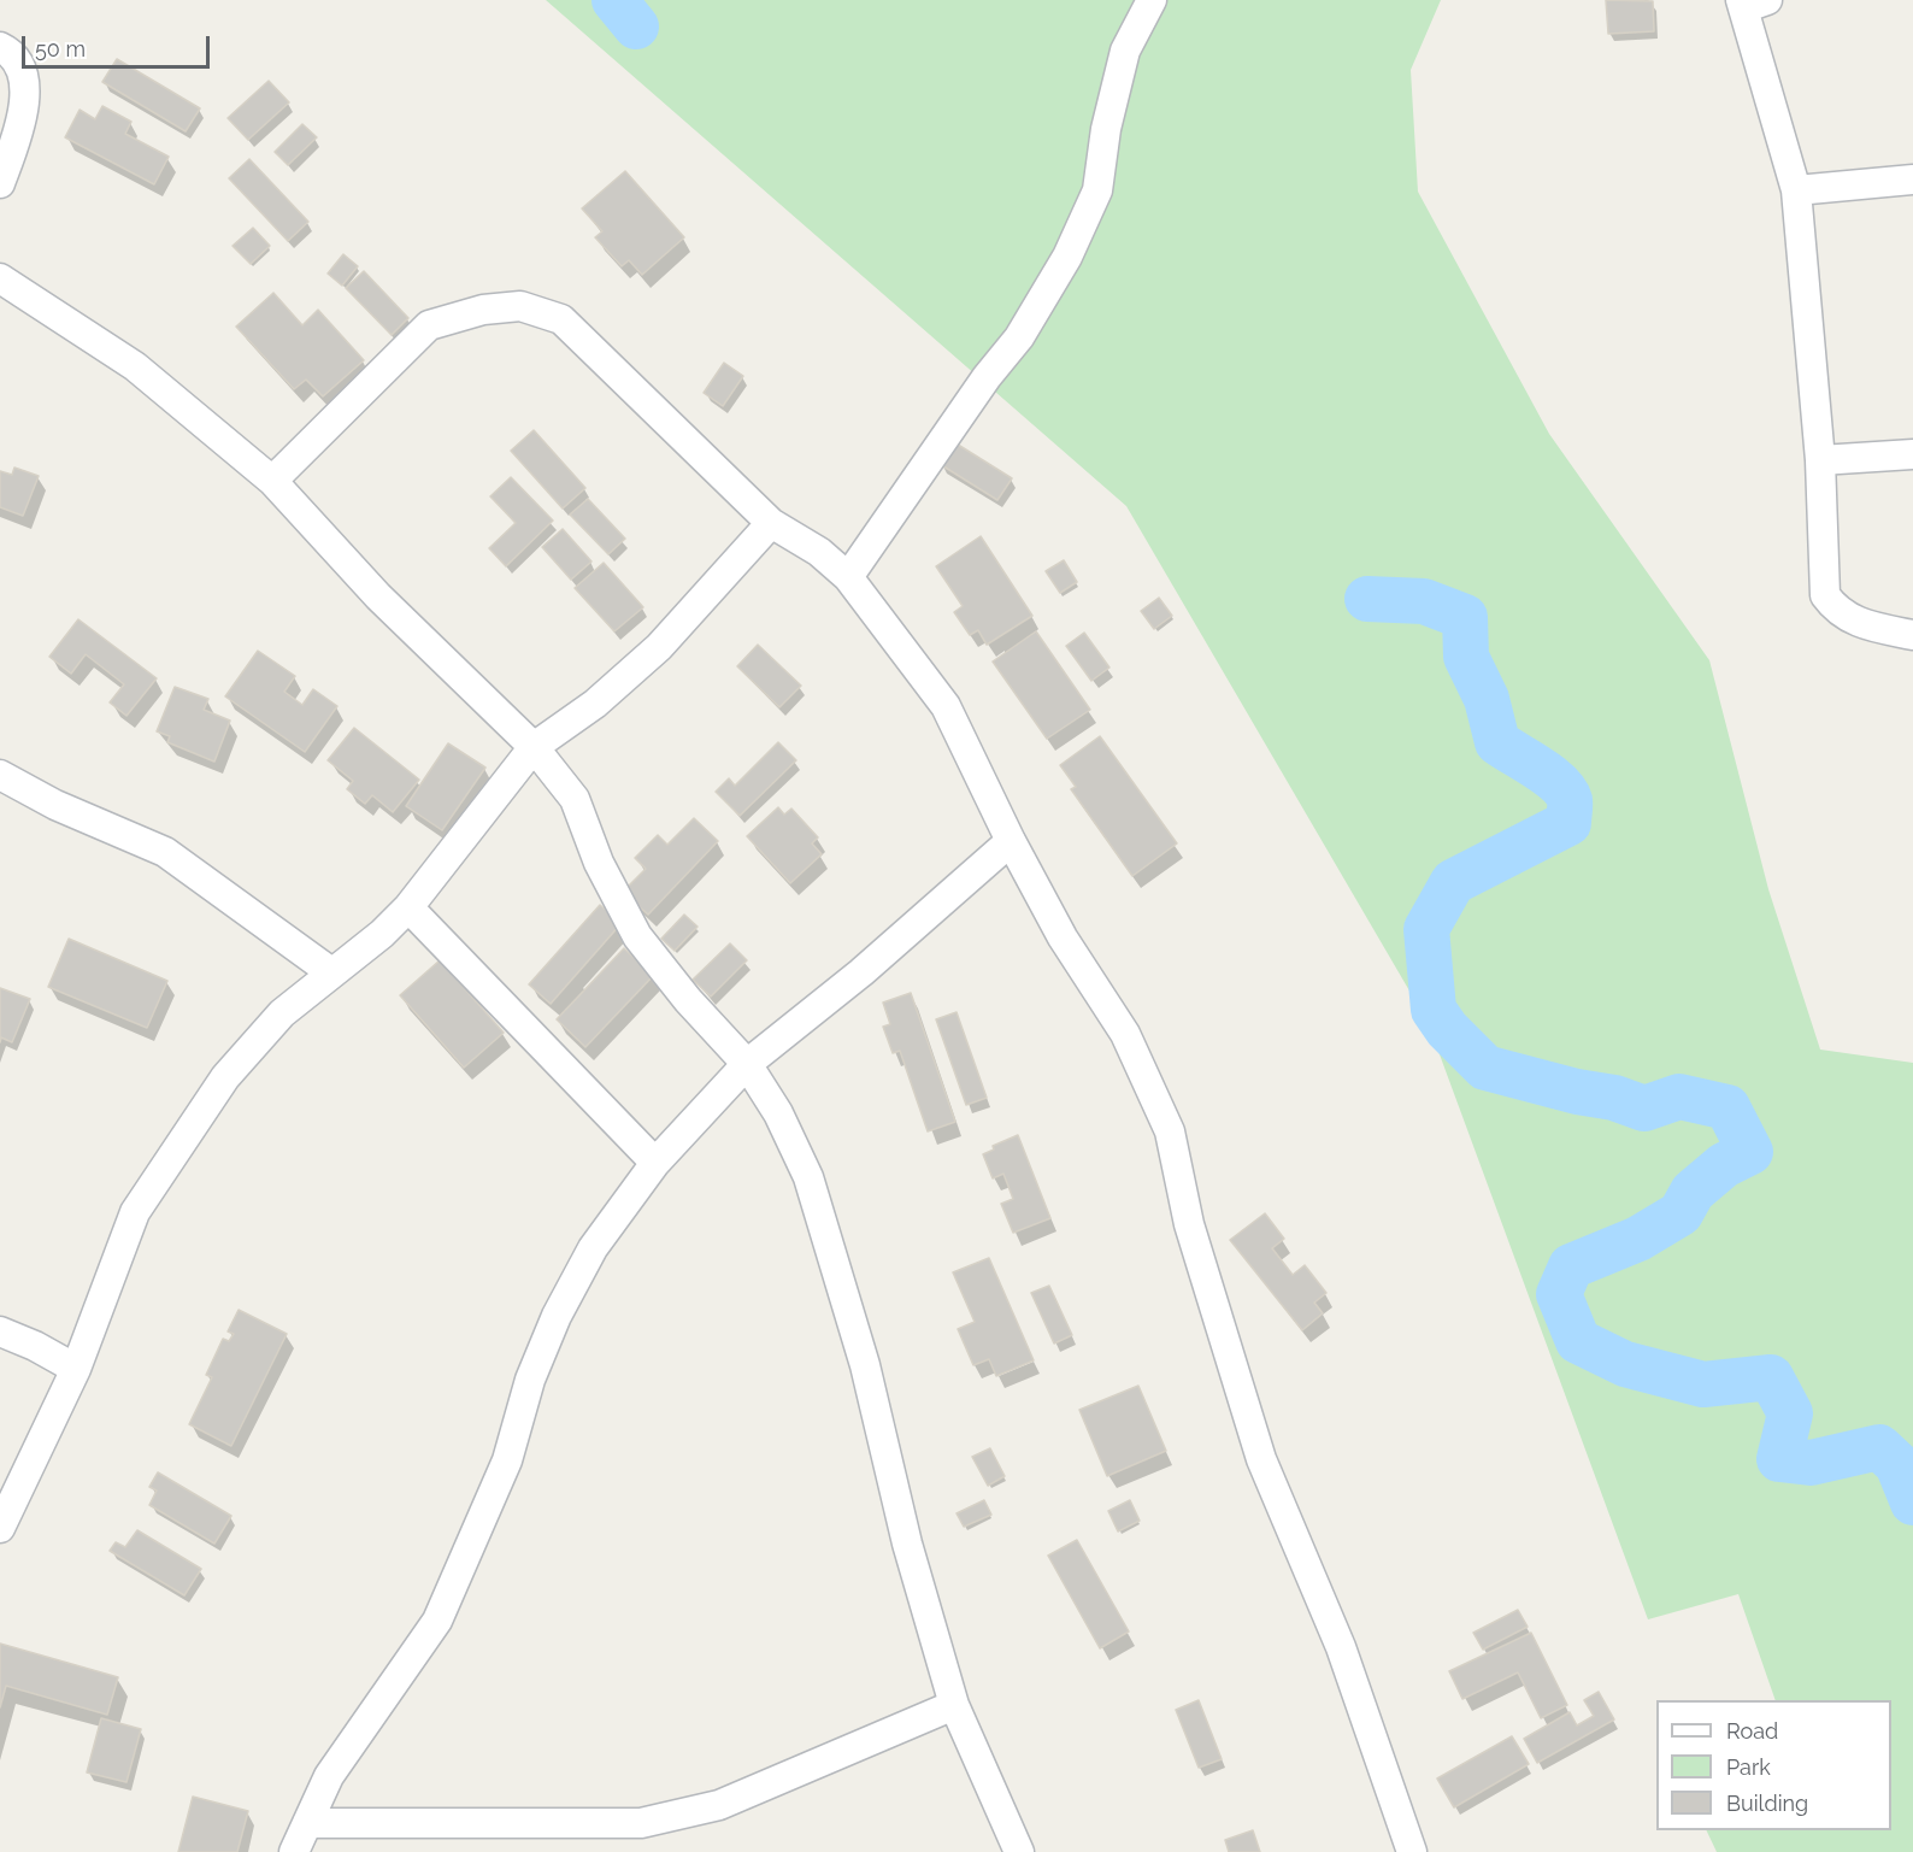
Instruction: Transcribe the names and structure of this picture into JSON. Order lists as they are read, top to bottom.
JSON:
{
  "legend": ["Road", "Park", "Building"],
  "scale_bar": "50 m"
}
